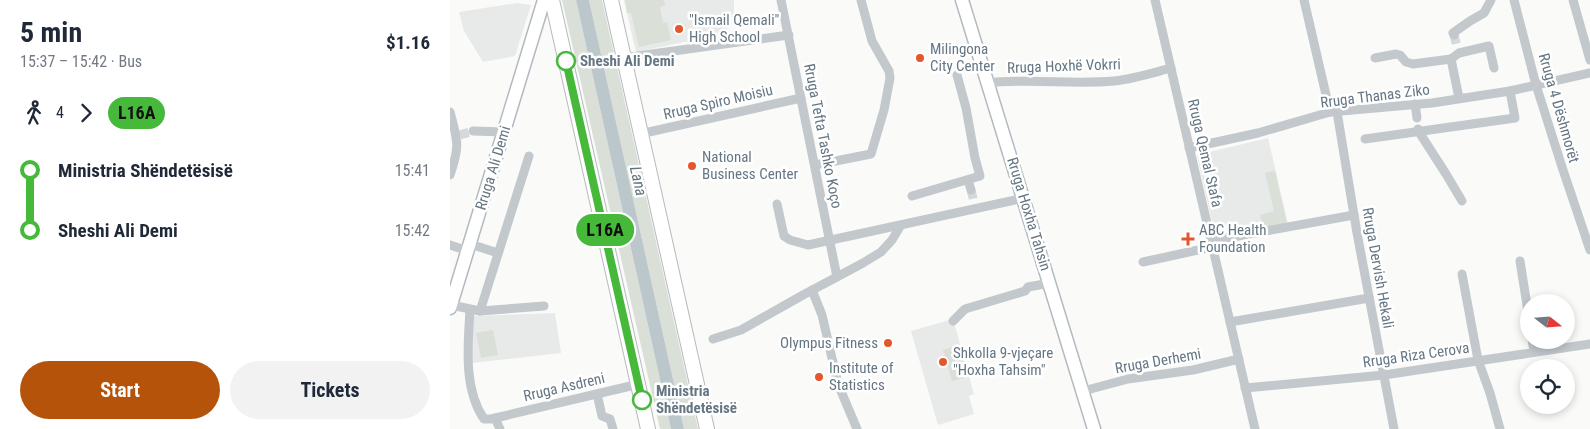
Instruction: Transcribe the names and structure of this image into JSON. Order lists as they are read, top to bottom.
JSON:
{
  "streets": {
    "main road": ["Rruga Ali Demi", "Rruga Hoxha Tahsin"],
    "street": [
      "Rruga Hoxhë Vokrri",
      "Rruga Thanas Ziko",
      "Rruga Spiro Moisiu",
      "Rruga 4 Dëshmorët",
      "Rruga Tefta Tashko Koço",
      "Rruga Qemal Stafa",
      "Rruga Dervish Hekali",
      "Rruga Riza Cerova",
      "Rruga Derhemi",
      "Rruga Asdreni"
    ]
  },
  "crossings": [
    ["Rruga Hoxhë Vokrri", "Rruga Qemal Stafa"],
    ["Rruga Hoxhë Vokrri", "Rruga Hoxha Tahsin"],
    ["Rruga Thanas Ziko", "Rruga 4 Dëshmorët"],
    ["Rruga Thanas Ziko", "Rruga Qemal Stafa"],
    ["Rruga Thanas Ziko", "Rruga Dervish Hekali"],
    ["Rruga Spiro Moisiu", "Rruga Tefta Tashko Koço"],
    ["Rruga Qemal Stafa", "Rruga Riza Cerova"],
    ["Rruga Qemal Stafa", "Rruga Derhemi"],
    ["Rruga Hoxha Tahsin", "Rruga Derhemi"],
    ["Rruga Dervish Hekali", "Rruga Riza Cerova"]
  ],
  "water": ["Lana"],
  "places": {
    "other": [
      "\"Ismail Qemali\" High School",
      "Milingona City Center",
      "Sheshi Ali Demi",
      "National Business Center",
      "Olympus Fitness",
      "Shkolla 9-vjeçare \"Hoxha Tahsim\"",
      "Institute of Statistics",
      "Ministria Shëndetësisë"
    ],
    "health": ["ABC Health Foundation"]
  },
  "lines": ["bus line L16A"],
  "north": "right",
  "page": {
    "heading": ["5 min", "15:37 – 15:42 · Bus", "$1.16"],
    "on_map": "L16A",
    "legs": ["4", "L16A"],
    "list": [
      {
        "name": "Ministria Shëndetësisë",
        "value": "15:41"
      },
      {
        "name": "Sheshi Ali Demi",
        "value": "15:42"
      }
    ],
    "buttons": ["Start", "Tickets"]
  }
}
